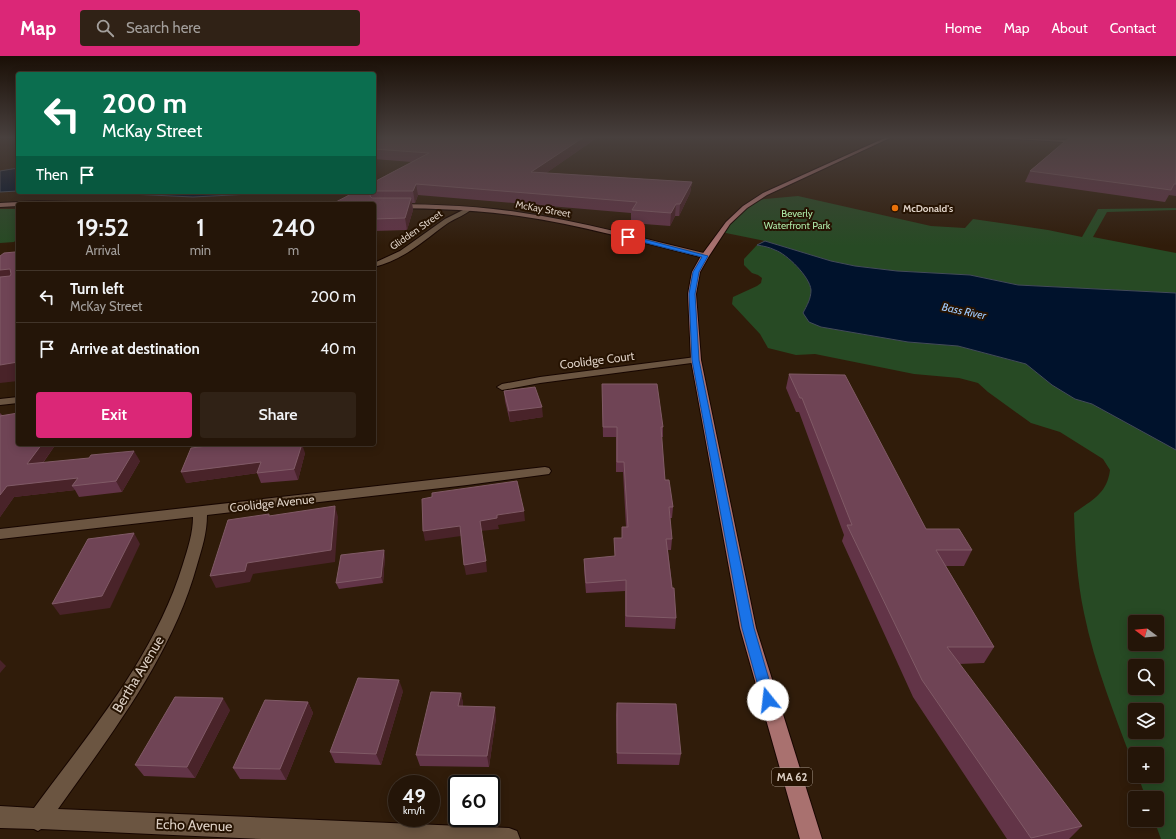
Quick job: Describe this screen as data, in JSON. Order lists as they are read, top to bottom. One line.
{"streets":{"main road":["McKay Street","MA 62"],"street":["Glidden Street","Coolidge Court","Coolidge Avenue","Bertha Avenue","Echo Avenue"]},"crossings":[["McKay Street","Glidden Street"],["McKay Street","MA 62"],["Coolidge Court","MA 62"],["Coolidge Avenue","Bertha Avenue"],["Bertha Avenue","Echo Avenue"]],"water":["Bass River"],"parks":["Beverly Waterfront Park"],"places":["McDonald's"],"north":"left","page":{"header":"Map","search":"Search here","nav":["Home","Map","About","Contact"],"turn":["200 m","McKay Street"],"then":"Then","eta":["19:52","Arrival","1","min","240","m"],"list":[{"name":"Turn left","note":"McKay Street","value":"200 m"},{"name":"Arrive at destination","value":"40 m"}],"buttons":["Exit","Share"],"map_buttons":["+","−"],"speed":"49 km/h","limit":"60"}}
